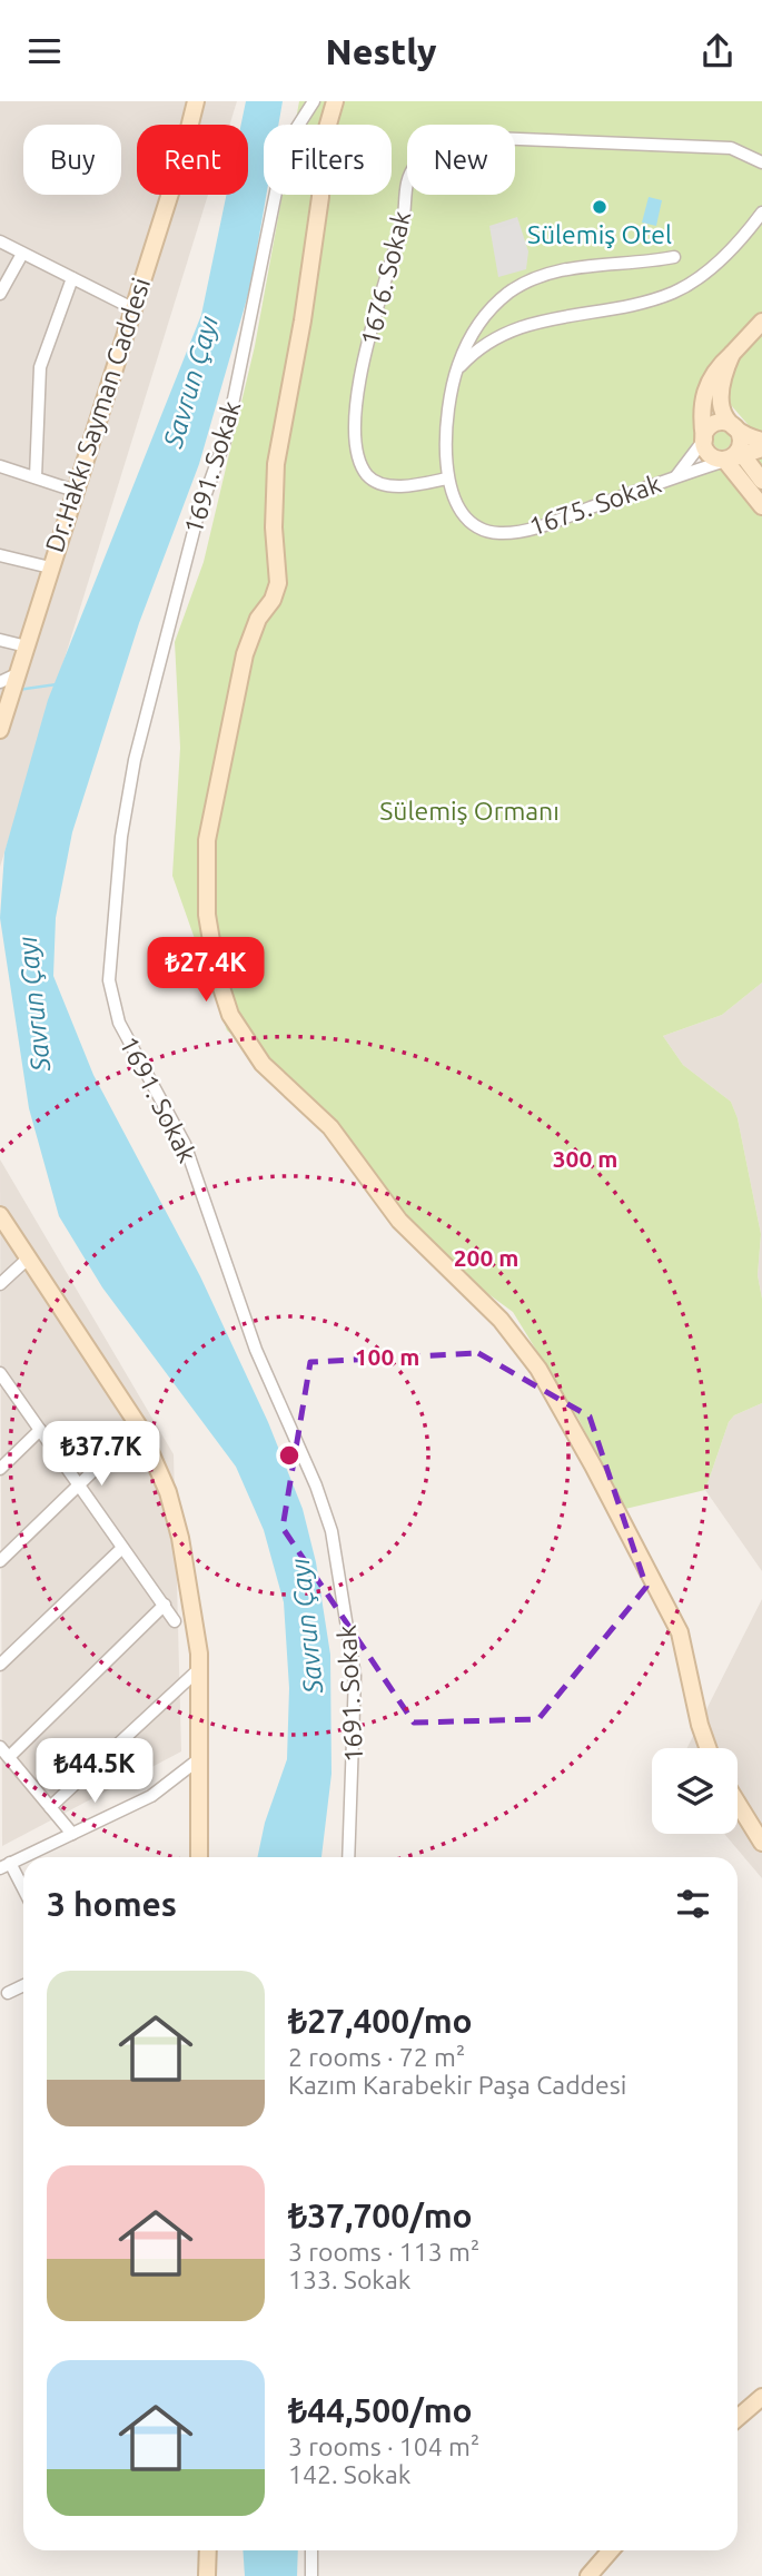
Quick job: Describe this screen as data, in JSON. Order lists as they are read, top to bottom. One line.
{"streets":{"street":["1676. Sokak","Dr.Hakkı Sayman Caddesi","1691. Sokak","1675. Sokak"]},"crossings":[["1676. Sokak","1675. Sokak"]],"water":["Savrun Çayı"],"parks":["Sülemiş Ormanı"],"places":["Sülemiş Otel"],"page":{"header":"Nestly","chip":["Buy","Rent","Filters","New"],"price":["₺27.4K","₺37.7K","₺44.5K"],"heading":"3 homes","list":[{"name":"₺27,400/mo","note":"2 rooms · 72 m² · Kazım Karabekir Paşa Caddesi"},{"name":"₺37,700/mo","note":"3 rooms · 113 m² · 133. Sokak"},{"name":"₺44,500/mo","note":"3 rooms · 104 m² · 142. Sokak"}]},"rings":["300 m","200 m","100 m"]}
